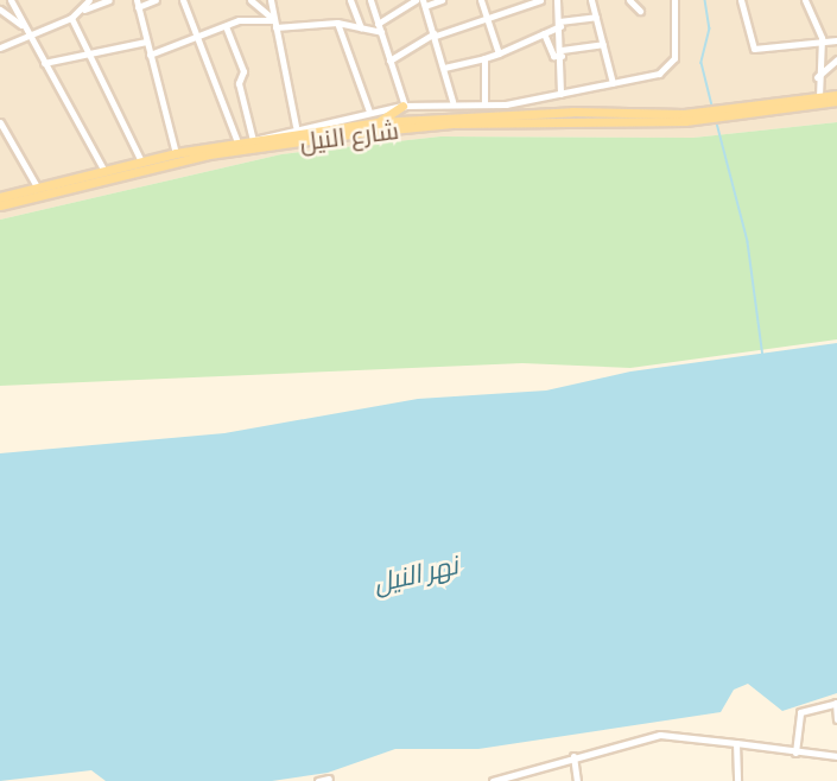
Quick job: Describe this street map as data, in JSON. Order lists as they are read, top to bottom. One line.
{"streets":{"main road":["شارع النيل"]},"water":["نهر النيل"]}
